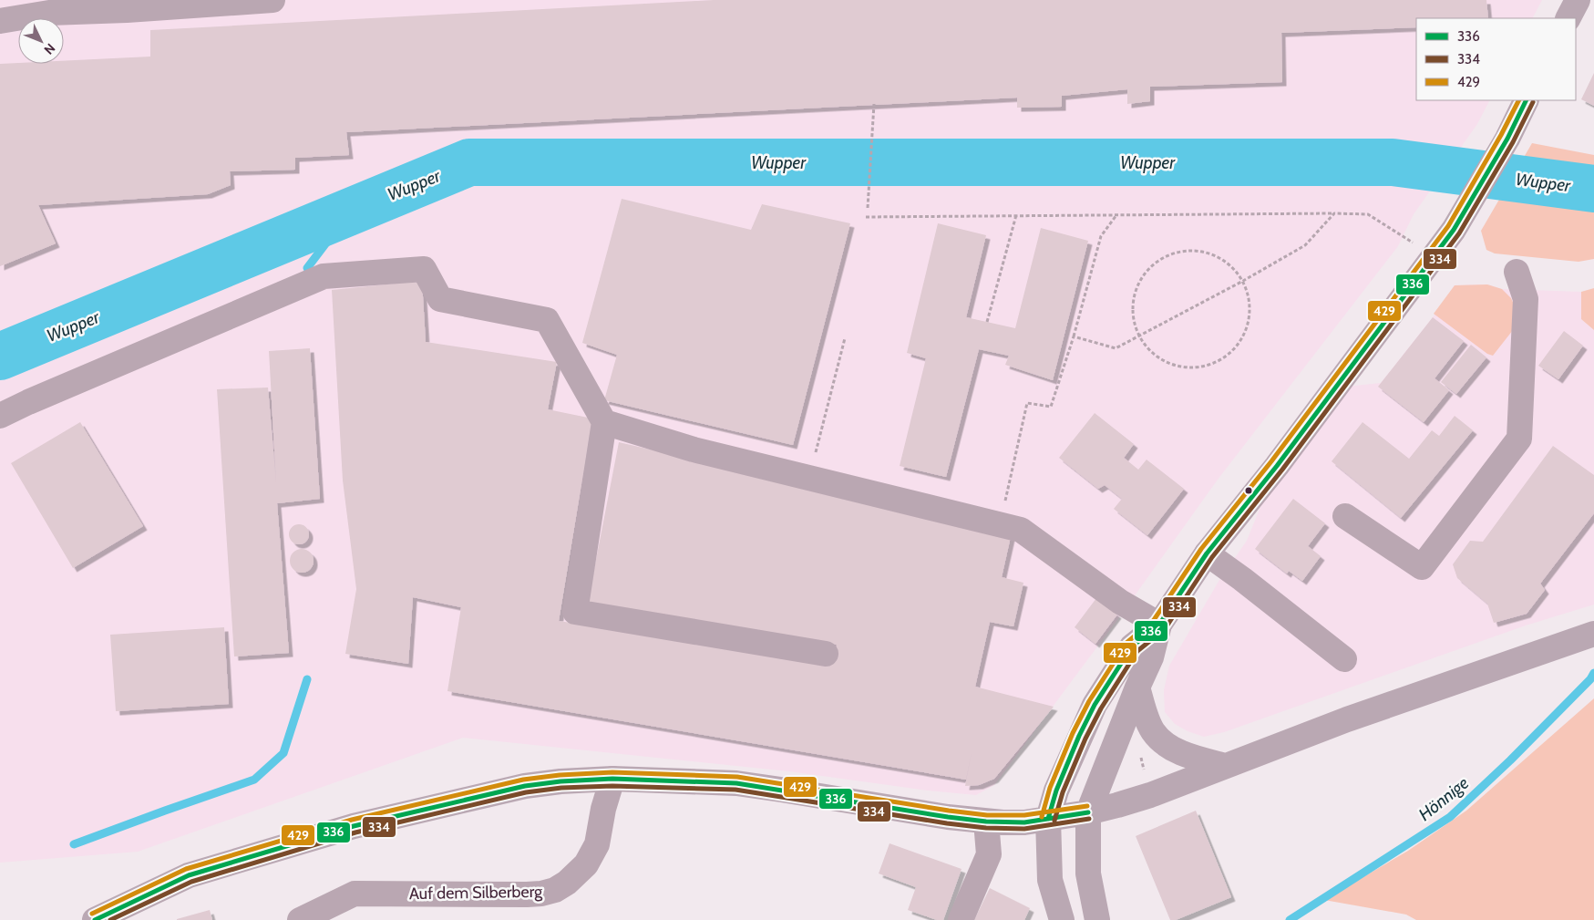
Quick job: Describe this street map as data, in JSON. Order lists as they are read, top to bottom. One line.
{"streets":{"street":["Auf dem Silberberg"]},"water":["Wupper","Hönnige"],"lines":["transit line 336","transit line 429","transit line 334"],"legend":["336","334","429"],"north":"bottom right"}
